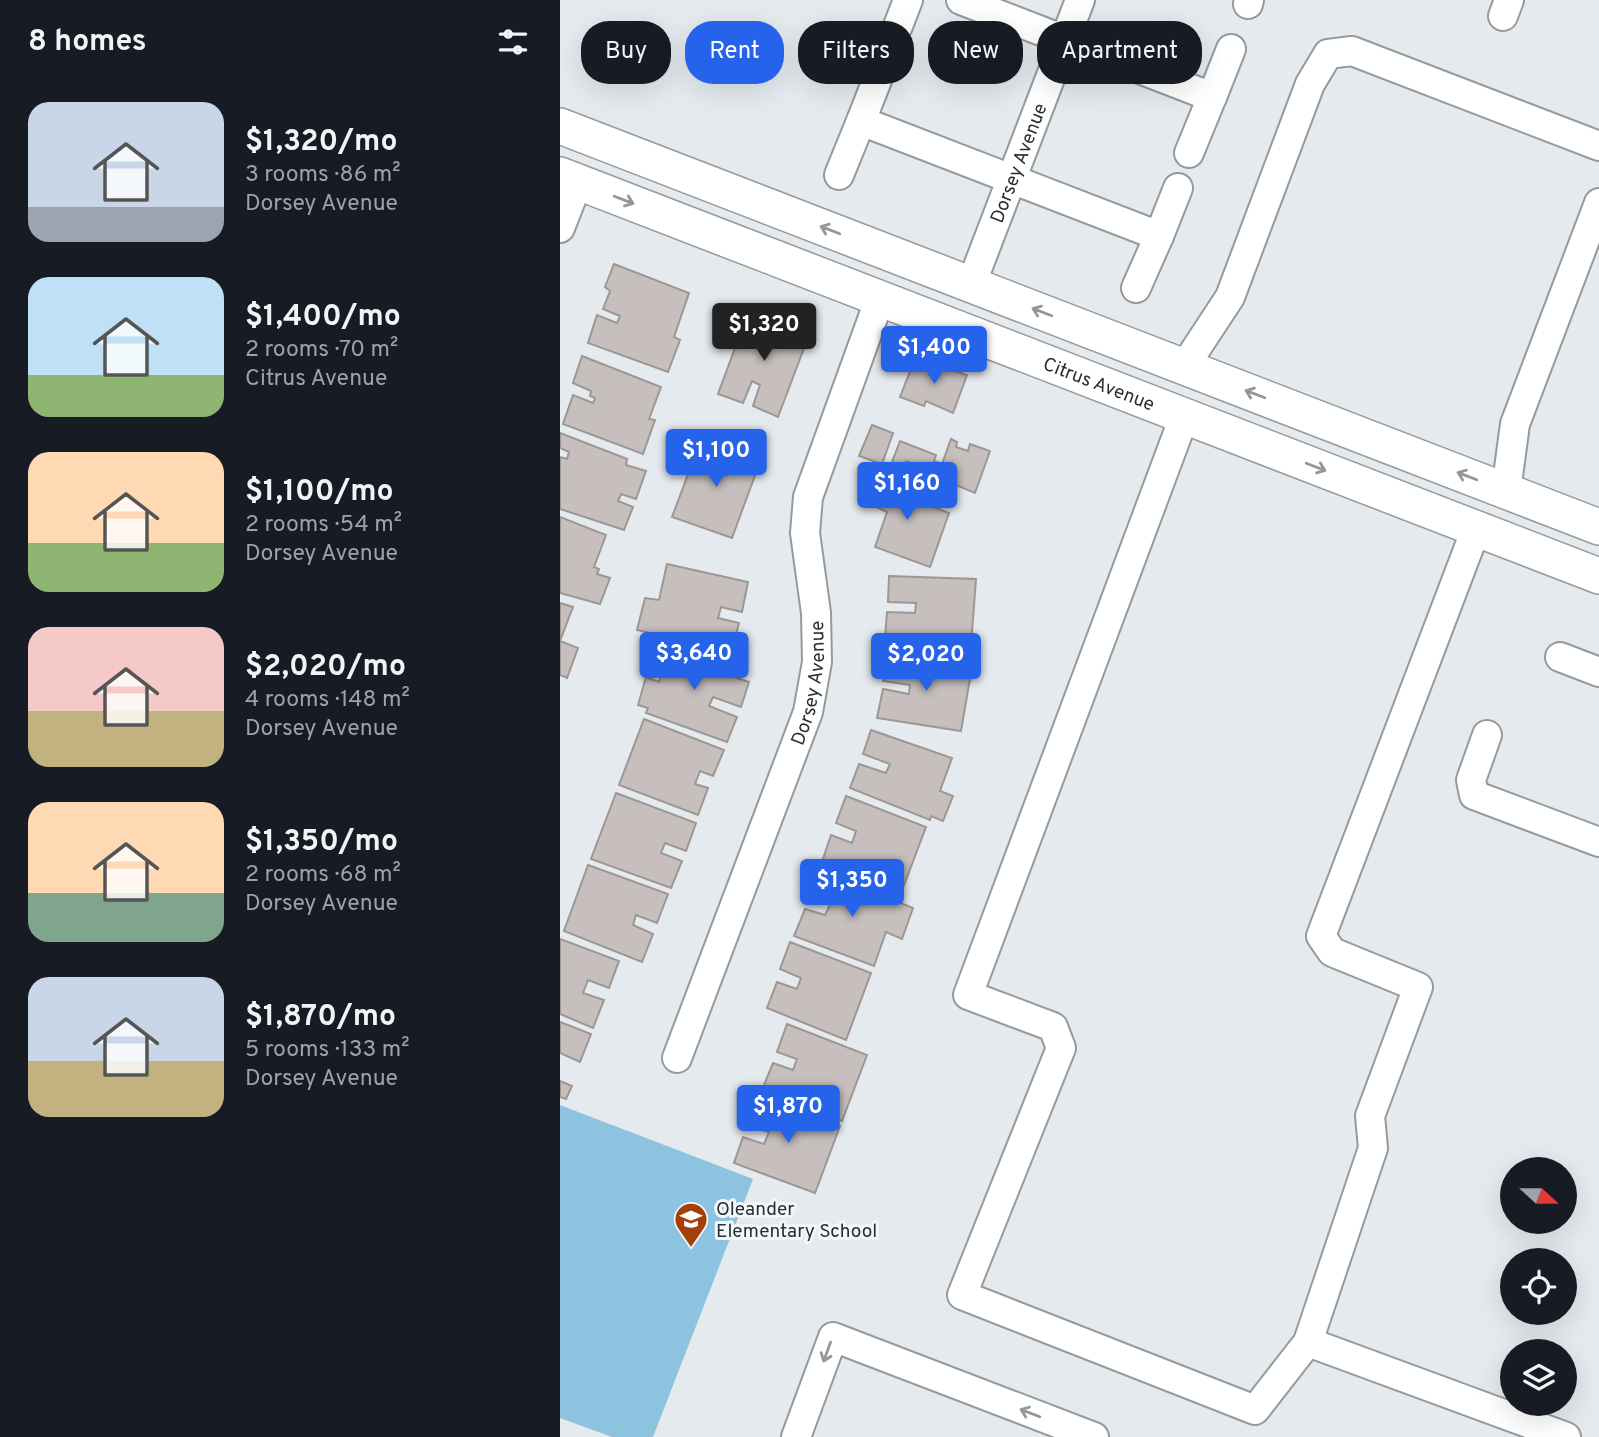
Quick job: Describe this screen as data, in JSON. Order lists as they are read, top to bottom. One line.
{"streets":{"main road":["Citrus Avenue"],"street":["Dorsey Avenue"]},"crossings":[["Dorsey Avenue","Citrus Avenue"]],"places":{"school or university":["Oleander Elementary School"]},"north":"right","page":{"heading":"8 homes","chip":["Buy","Rent","Filters","New","Apartment"],"list":[{"name":"$1,320/mo","note":"3 rooms · 86 m² · Dorsey Avenue"},{"name":"$1,400/mo","note":"2 rooms · 70 m² · Citrus Avenue"},{"name":"$1,100/mo","note":"2 rooms · 54 m² · Dorsey Avenue"},{"name":"$2,020/mo","note":"4 rooms · 148 m² · Dorsey Avenue"},{"name":"$1,350/mo","note":"2 rooms · 68 m² · Dorsey Avenue"},{"name":"$1,870/mo","note":"5 rooms · 133 m² · Dorsey Avenue"}],"price":["$1,320","$1,400","$1,100","$1,160","$3,640","$2,020","$1,350","$1,870"]}}
